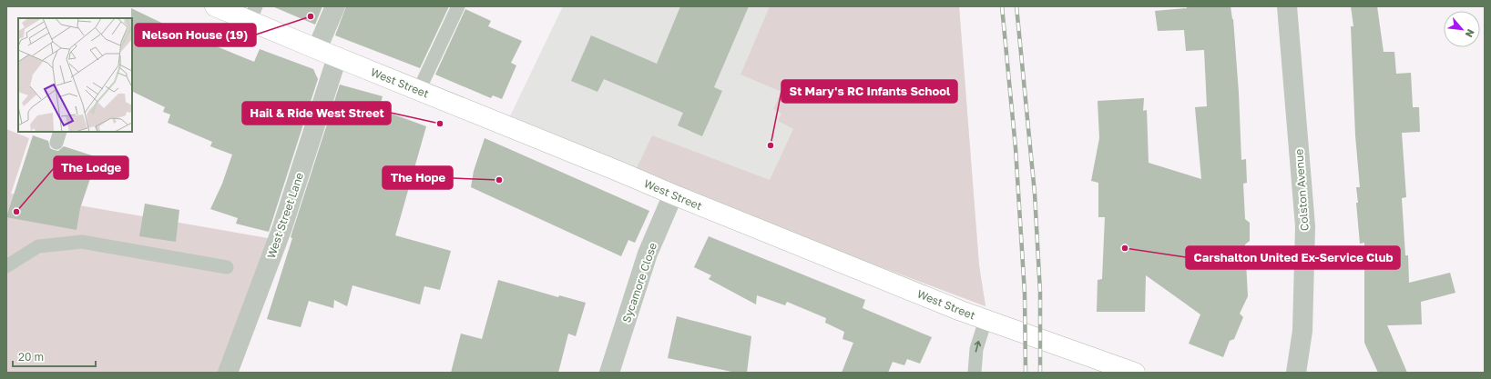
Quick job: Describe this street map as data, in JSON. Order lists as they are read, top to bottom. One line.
{"streets":{"main road":["West Street"],"street":["Colston Avenue","West Street Lane","Sycamore Close"]},"crossings":[["West Street","West Street Lane"],["West Street","Sycamore Close"]],"places":["Nelson House (19)","Hail & Ride West Street","St Mary's RC Infants School","The Hope","The Lodge","Carshalton United Ex-Service Club"],"scale_bar":"20 m","north":"bottom right"}
